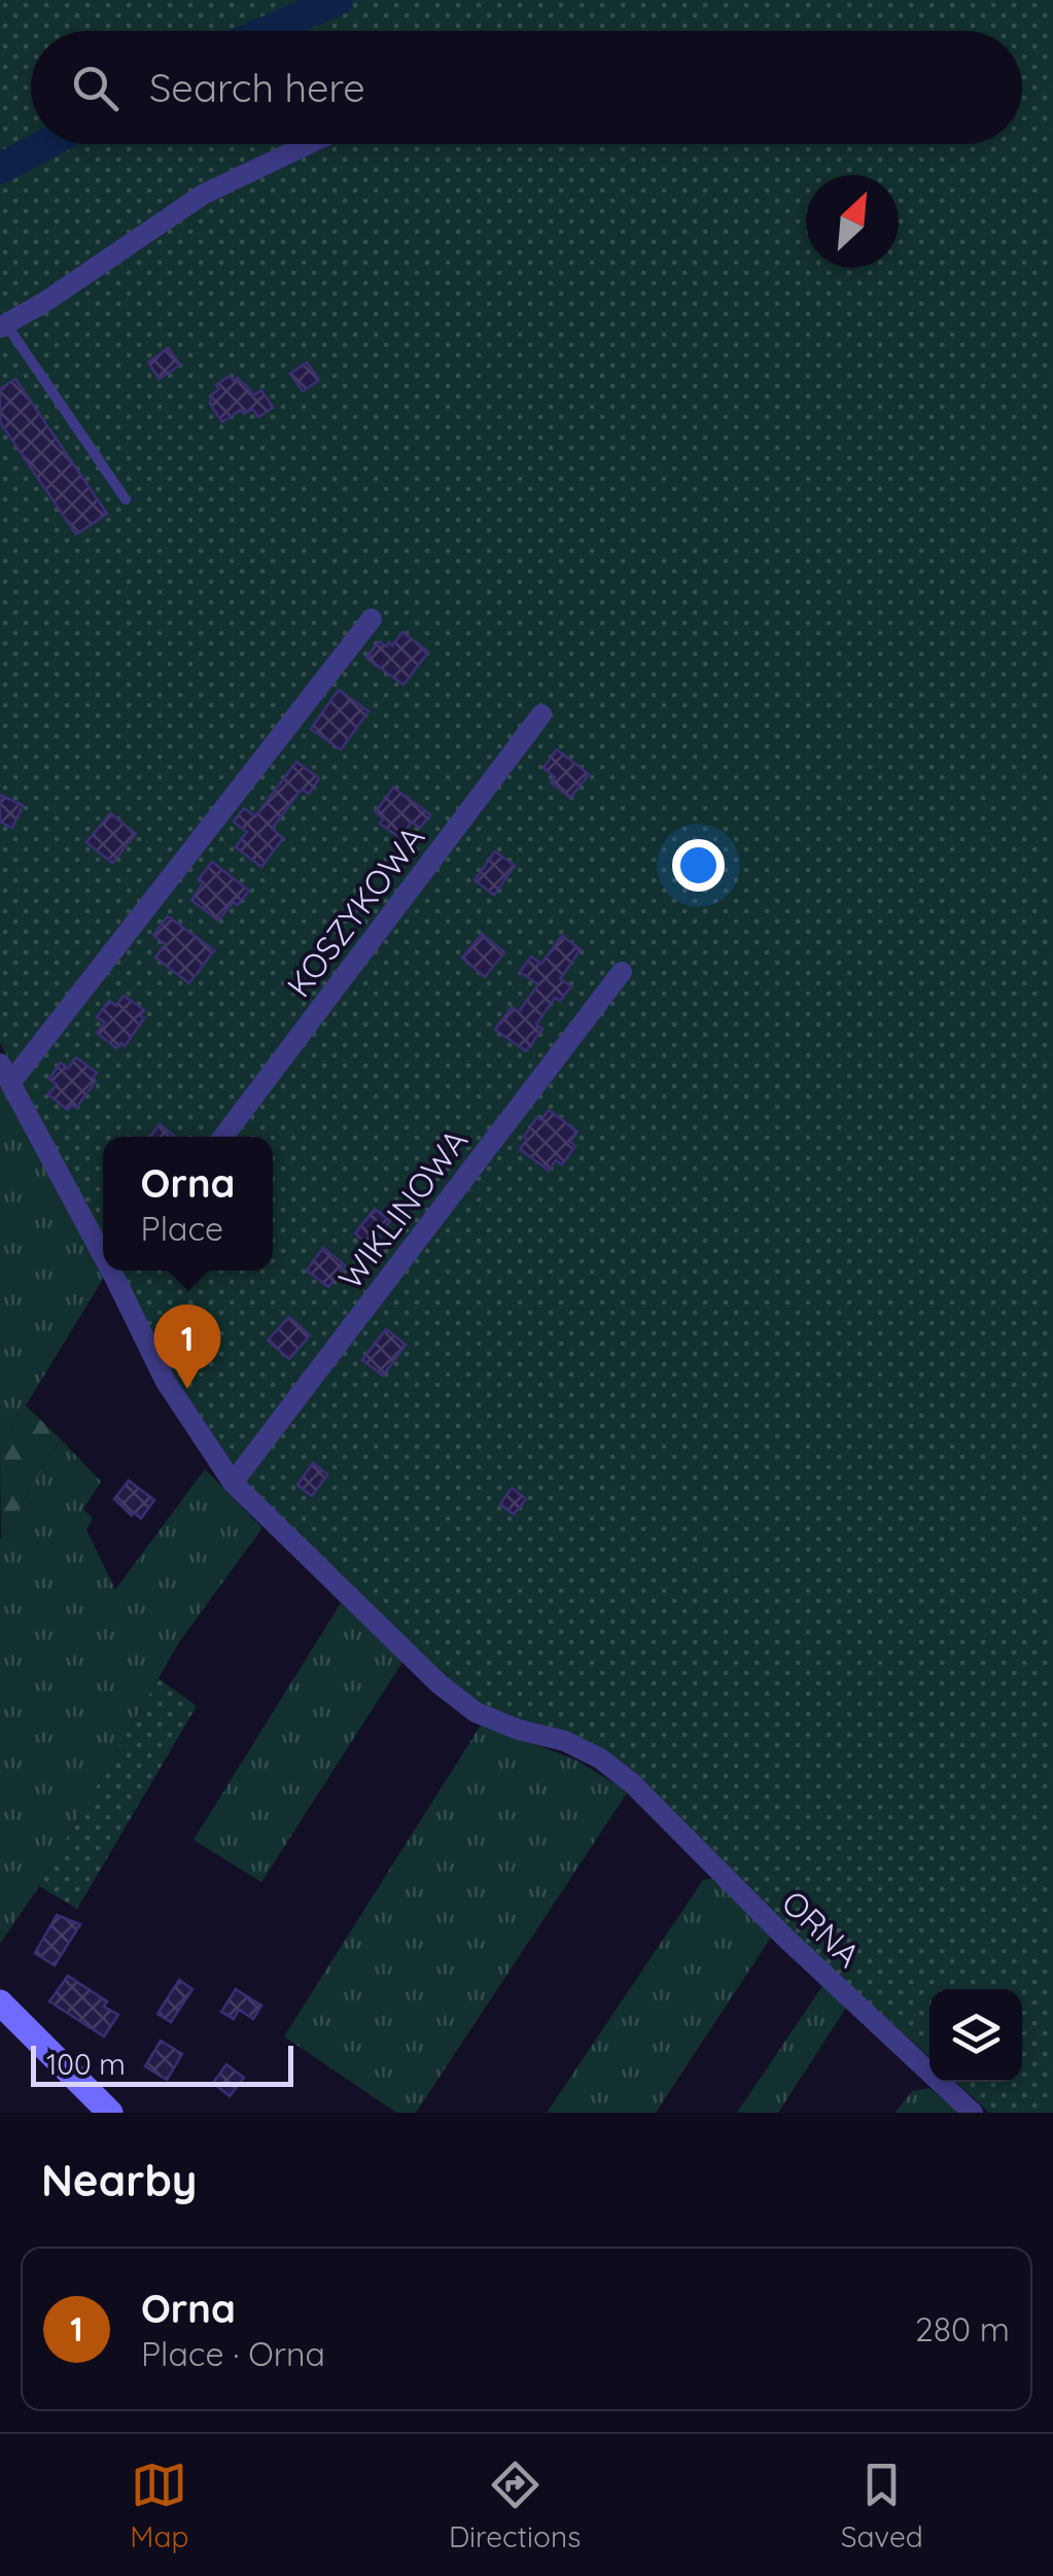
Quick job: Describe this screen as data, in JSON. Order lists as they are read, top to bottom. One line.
{"streets":{"street":["KOSZYKOWA","WIKLINOWA","ORNA"]},"crossings":[["WIKLINOWA","ORNA"]],"scale_bar":"100 m","north":"top right","page":{"search":"Search here","popup":["Orna","Place"],"pins":"1","scale":"100 m","heading":"Nearby","list":[{"mark":"1","name":"Orna","note":"Place · Orna","value":"280 m"}],"nav":["Map","Directions","Saved"]}}
